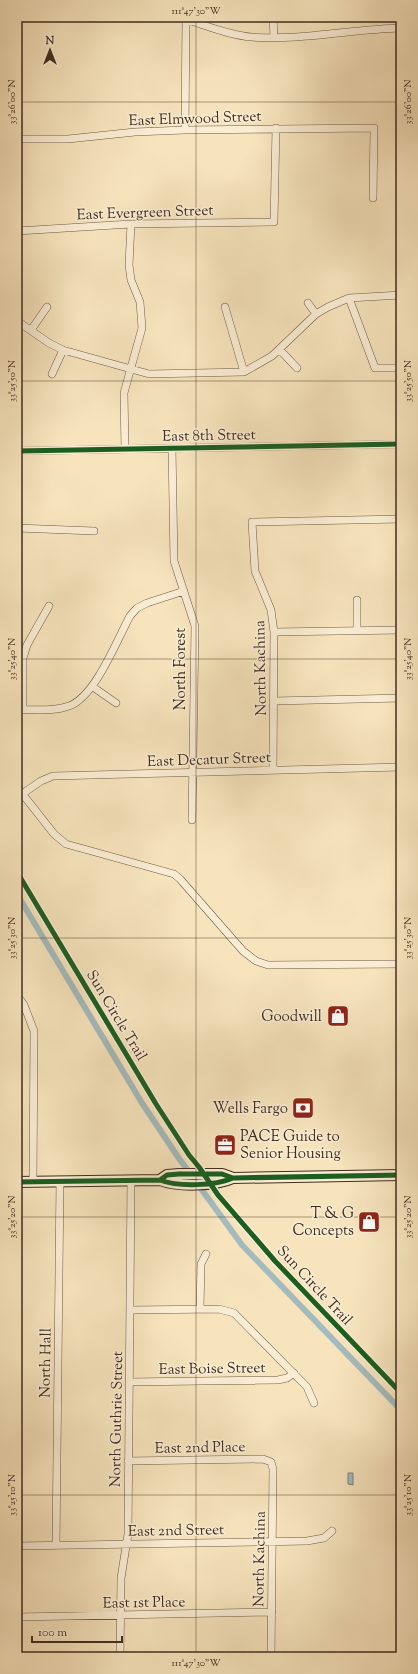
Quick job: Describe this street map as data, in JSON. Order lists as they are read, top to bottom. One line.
{"streets":{"street":["East Elmwood Street","East Evergreen Street","East 8th Street","North Kachina","North Forest","East Decatur Street","North Hall","East Boise Street","North Guthrie Street","East 2nd Place","East 2nd Street","East 1st Place"],"cycle path":["Sun Circle Trail"]},"crossings":[["East Elmwood Street","East Evergreen Street"],["East 8th Street","North Forest"],["North Kachina","East Decatur Street"],["North Kachina","East 2nd Place"],["North Kachina","East 2nd Street"],["North Kachina","East 1st Place"],["North Forest","East Decatur Street"],["North Hall","East 2nd Street"],["East Boise Street","North Guthrie Street"],["North Guthrie Street","East 2nd Place"],["North Guthrie Street","East 2nd Street"],["North Guthrie Street","East 1st Place"]],"places":{"shop":["Goodwill","T & G Concepts"],"bank":["Wells Fargo"],"office":["PACE Guide to Senior Housing"]},"scale_bar":"100 m","north":"top","coordinates":["111°47'30\"W","33°26'00\"N","33°25'50\"N","33°25'40\"N","33°25'30\"N","33°25'20\"N","33°25'10\"N"]}
